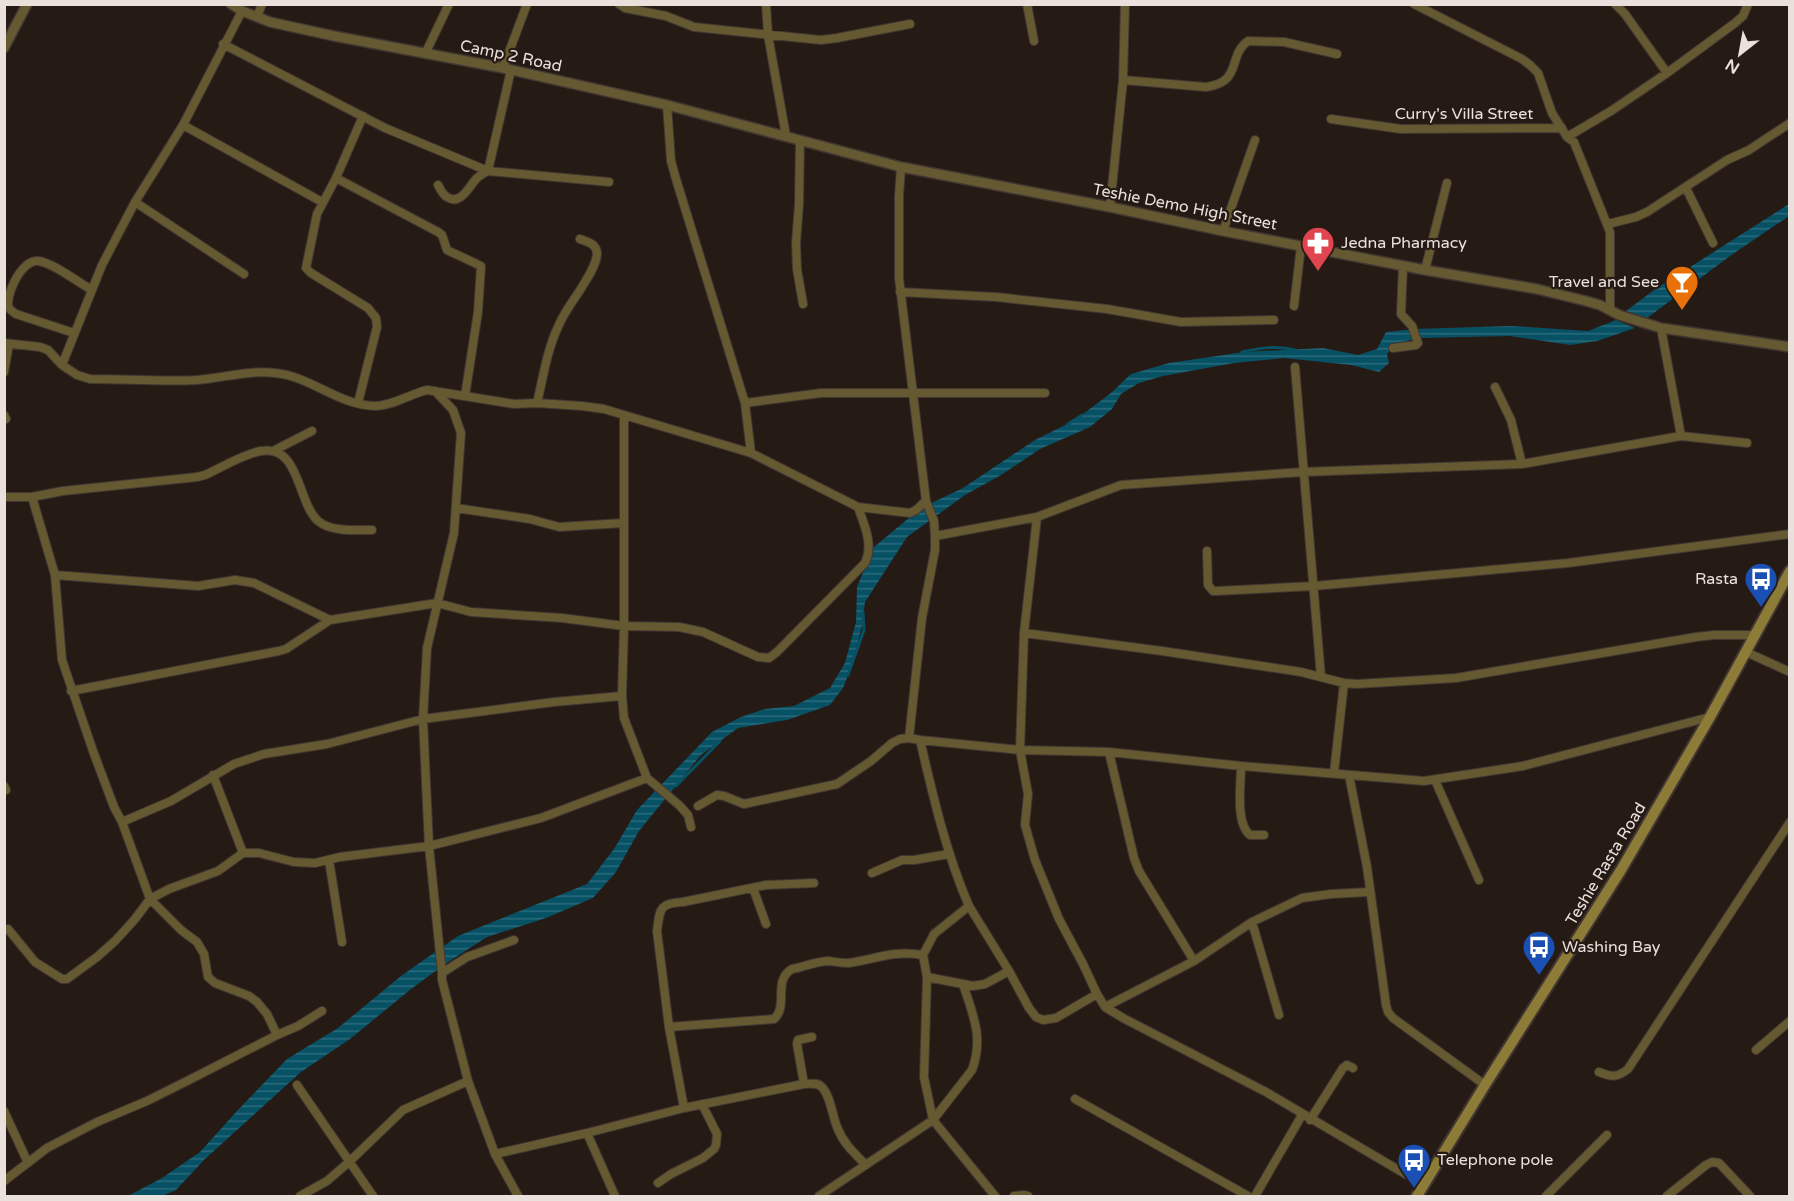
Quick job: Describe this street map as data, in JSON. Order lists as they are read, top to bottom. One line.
{"streets":{"main road":["Teshie Rasta Road"],"street":["Camp 2 Road","Curry's Villa Street","Teshie Demo High Street"]},"crossings":[["Camp 2 Road","Teshie Demo High Street"]],"places":{"pharmacy":["Jedna Pharmacy"],"bar":["Travel and See"],"bus stop":["Rasta","Washing Bay","Telephone pole"]},"north":"bottom left"}
